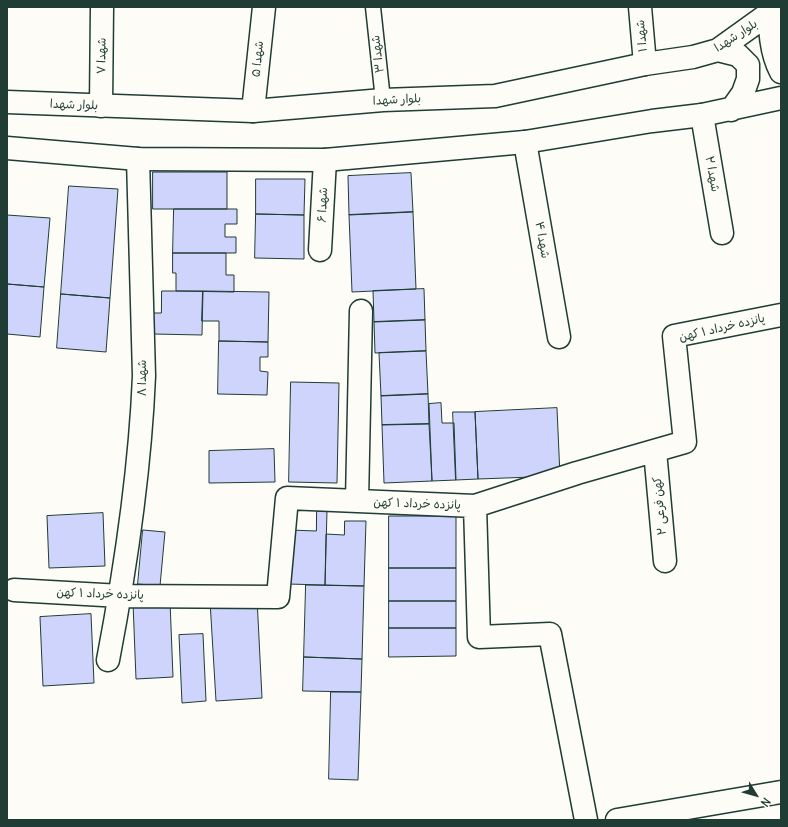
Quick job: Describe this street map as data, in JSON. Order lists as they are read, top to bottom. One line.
{"streets":{"street":["شهدا ۱","بلوار شهدا","شهدا ۷","شهدا ۵","شهدا ۲","شهدا ۶","شهدا ۴","پانزده خرداد ۱ کهن","شهدا ۸","کهن فرعی ۲"],"lane":["شهدا ۳"]},"crossings":[["شهدا ۱","بلوار شهدا"],["بلوار شهدا","شهدا ۳"],["بلوار شهدا","شهدا ۷"],["بلوار شهدا","شهدا ۵"],["پانزده خرداد ۱ کهن","شهدا ۸"],["پانزده خرداد ۱ کهن","کهن فرعی ۲"]],"north":"bottom right"}
